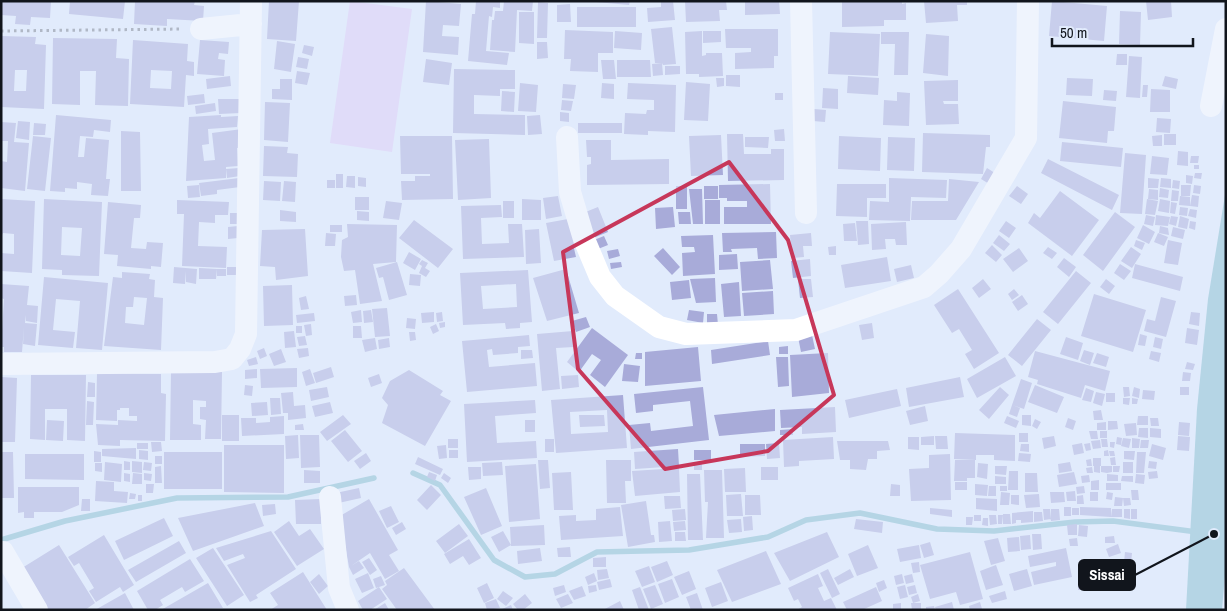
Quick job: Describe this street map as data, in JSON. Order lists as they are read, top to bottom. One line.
{"places":["Sissai"],"scale_bar":"50 m"}
